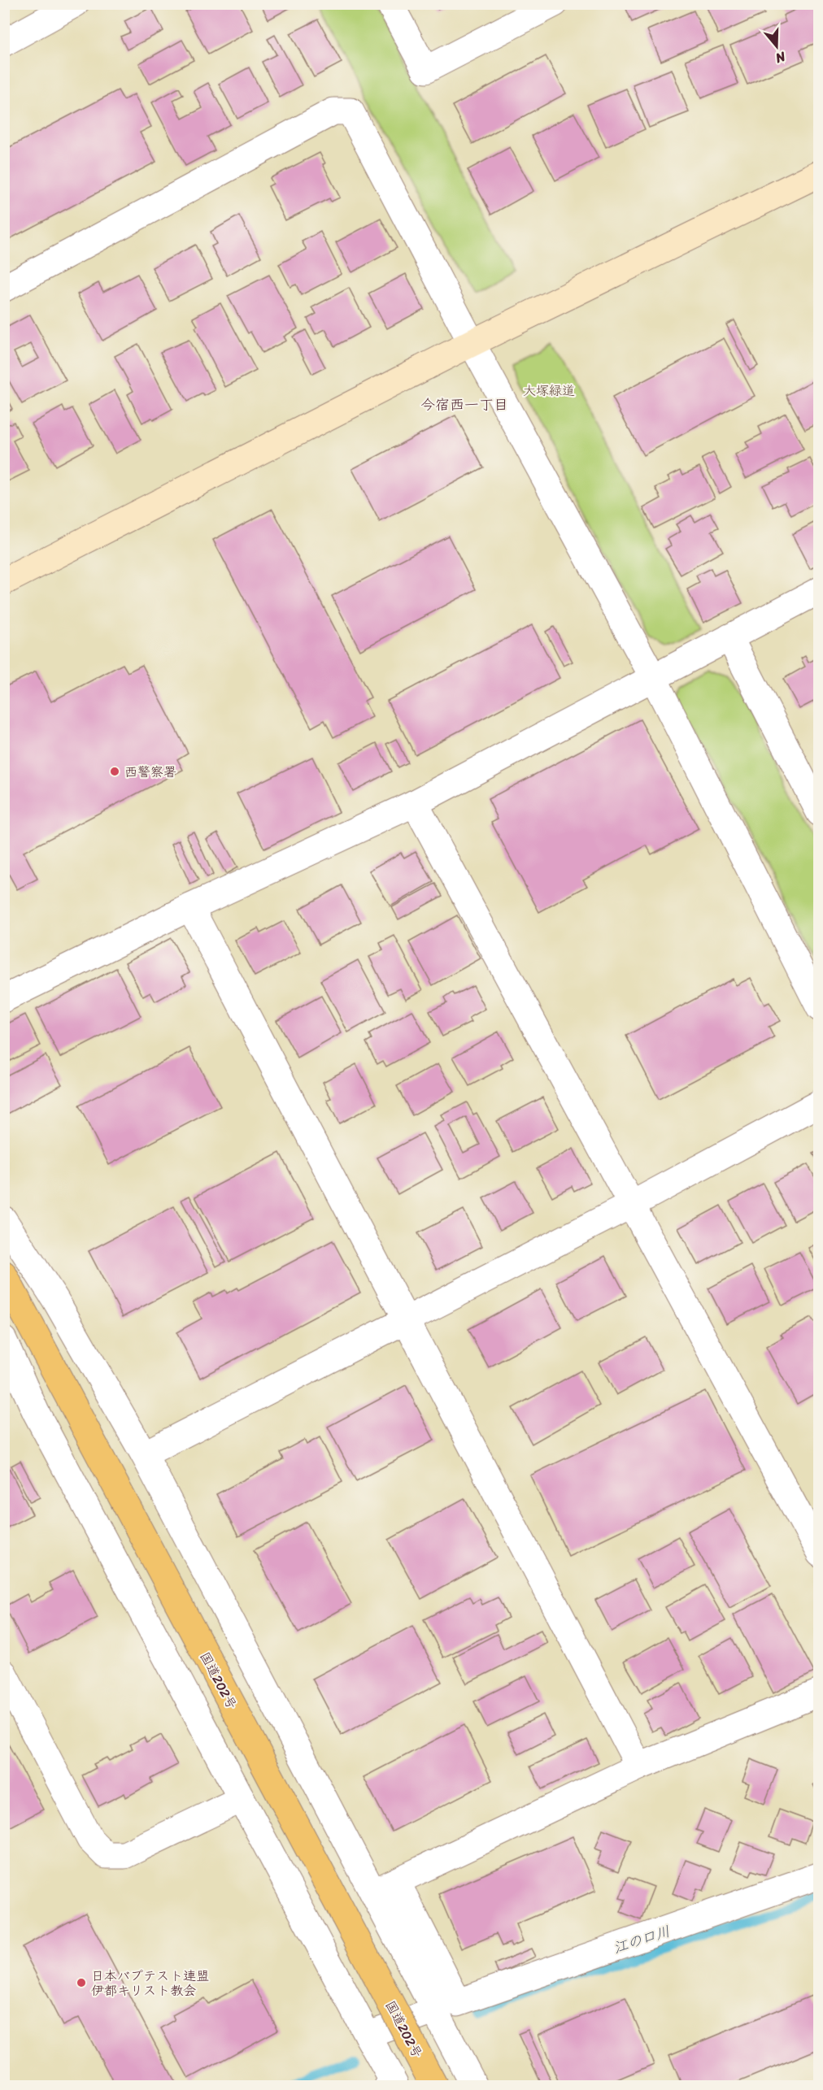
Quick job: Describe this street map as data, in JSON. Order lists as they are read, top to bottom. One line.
{"streets":{"highway":["国道202号"]},"districts":["今宿西一丁目"],"water":["江の口川"],"parks":["大塚緑道"],"places":["西警察署","日本バプテスト連盟 伊都キリスト教会"],"north":"bottom"}
